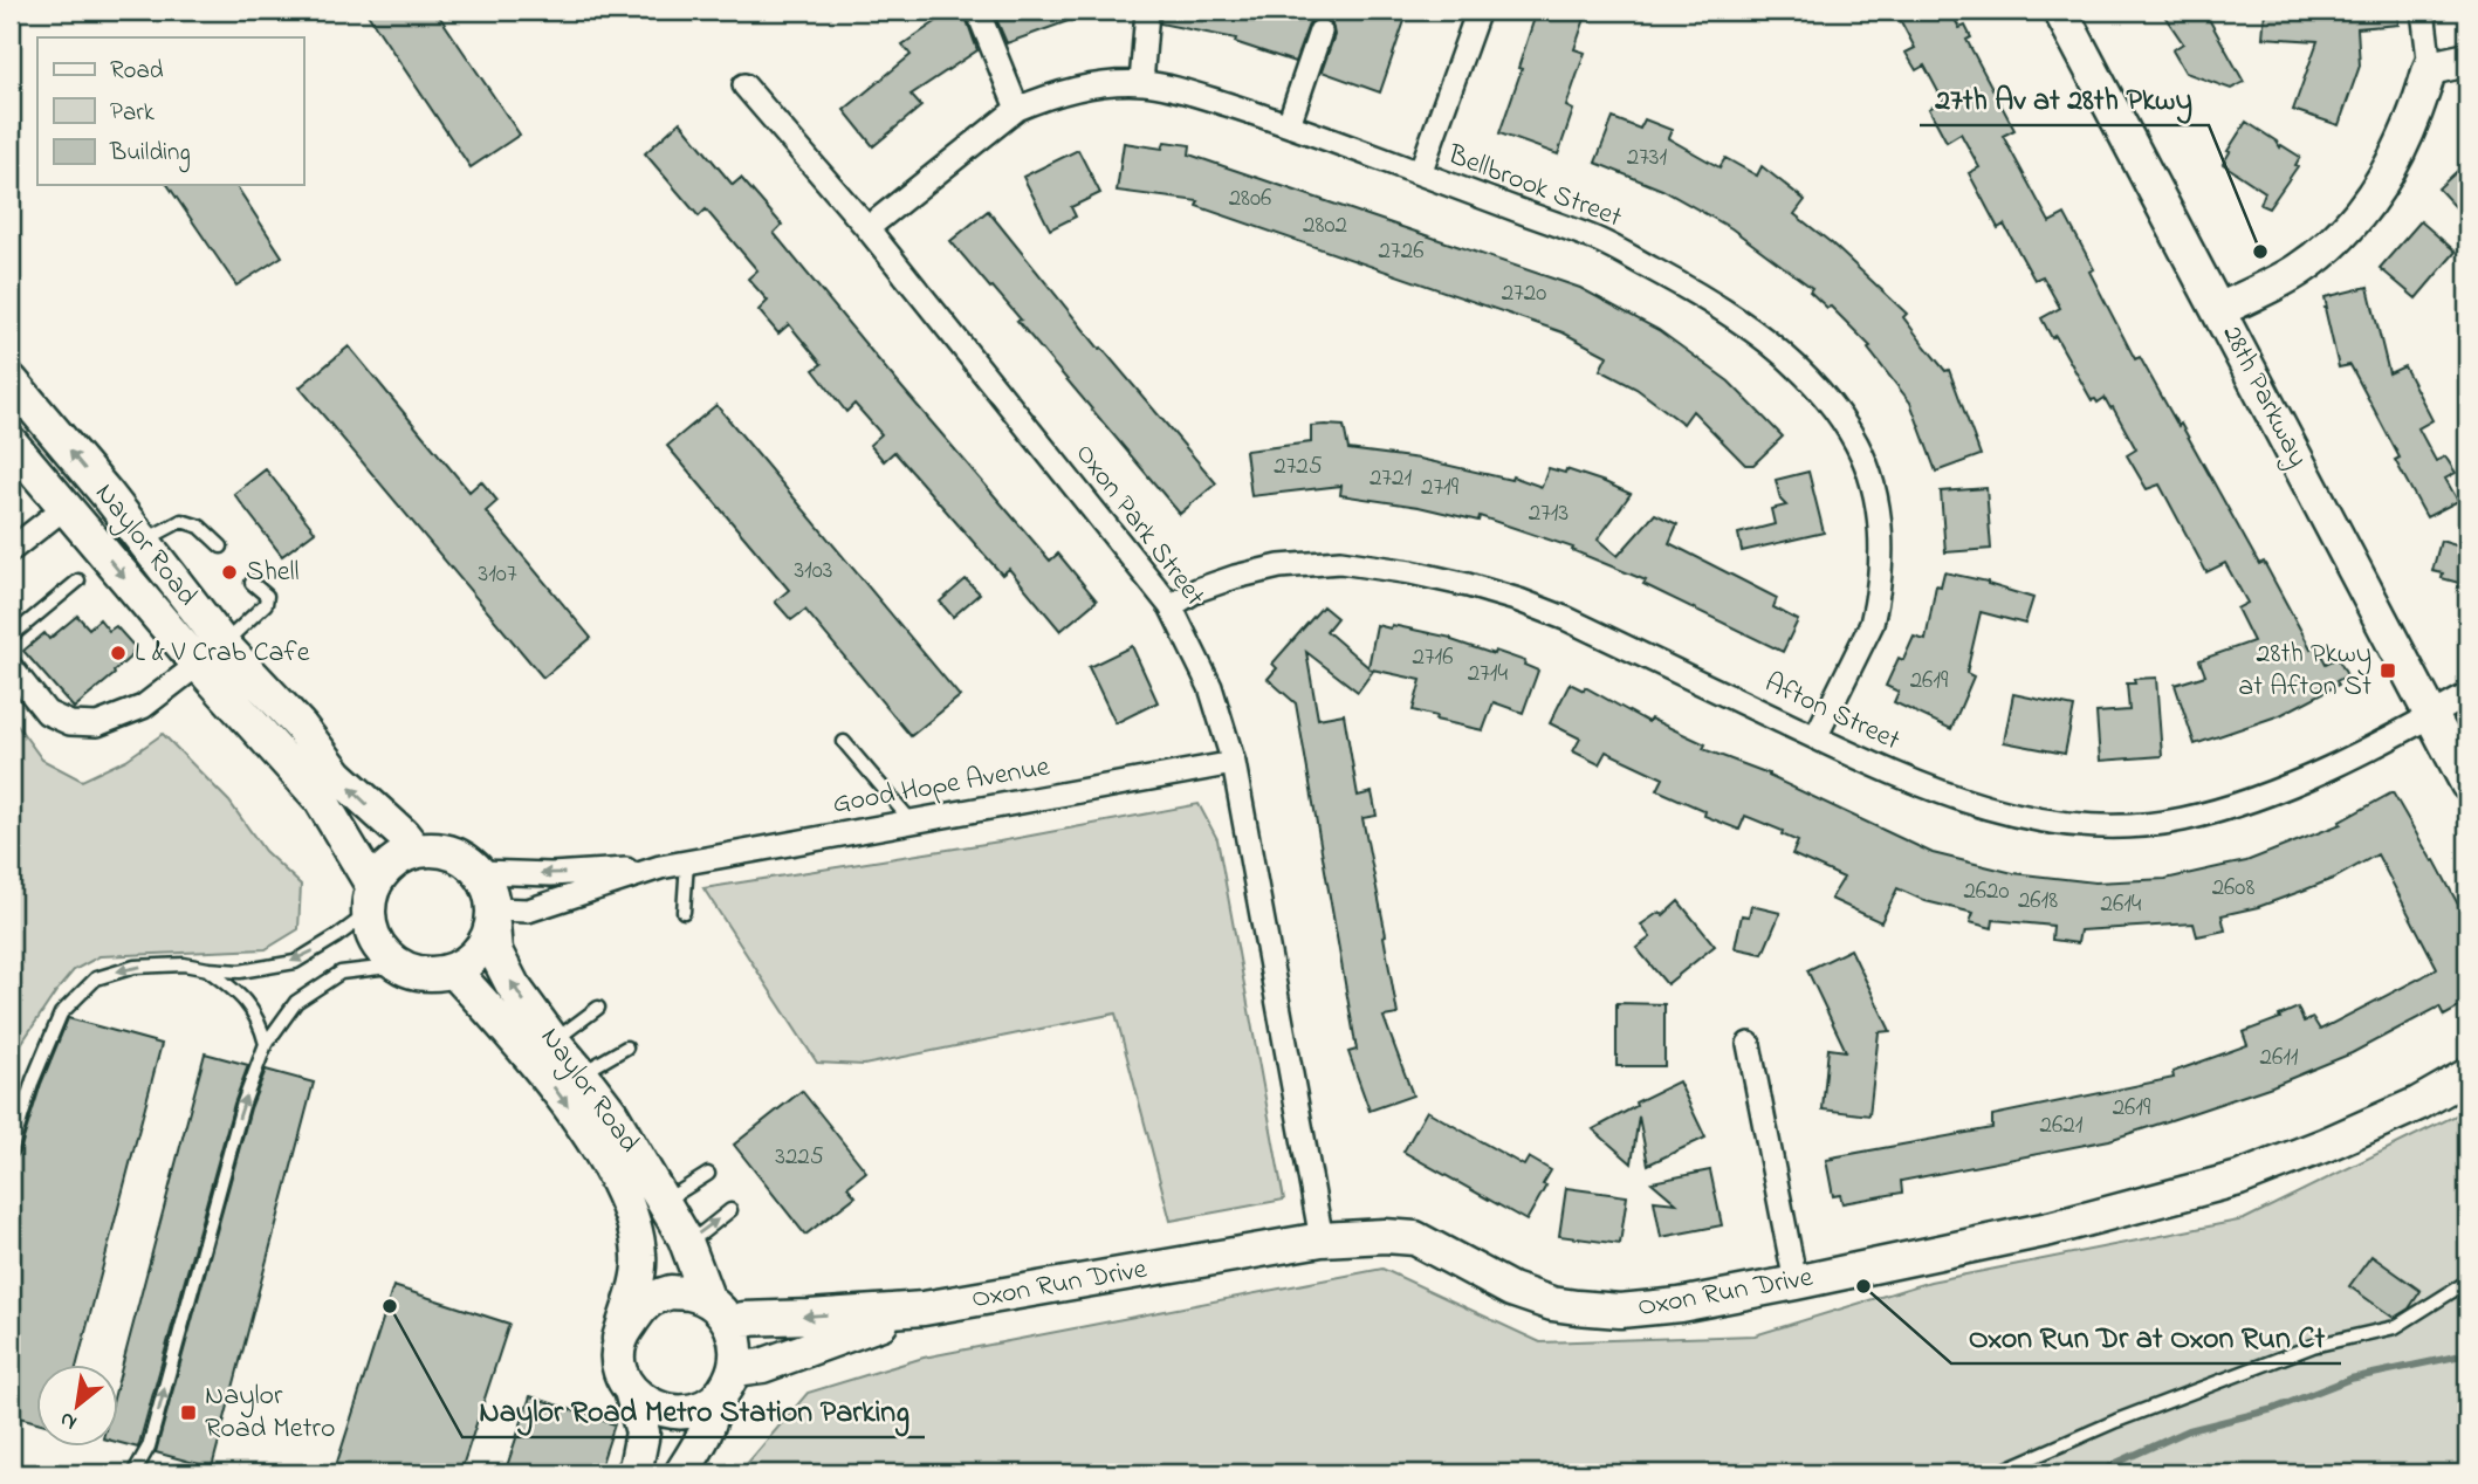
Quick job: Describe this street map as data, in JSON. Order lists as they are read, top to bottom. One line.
{"streets":{"street":["Bellbrook Street","28th Parkway","Oxon Park Street","Naylor Road","Afton Street","Good Hope Avenue","Oxon Run Drive"]},"crossings":[["Bellbrook Street","Oxon Park Street"],["Bellbrook Street","Afton Street"],["28th Parkway","Afton Street"],["Oxon Park Street","Afton Street"],["Oxon Park Street","Good Hope Avenue"],["Oxon Park Street","Oxon Run Drive"],["Naylor Road","Good Hope Avenue"],["Naylor Road","Oxon Run Drive"]],"places":{"other":["27th Av at 28th Pkwy","Shell","L & V Crab Cafe","Oxon Run Dr at Oxon Run Ct","Naylor Road Metro Station Parking"],"transit":["28th Pkwy at Afton St","Naylor Road Metro"]},"house_numbers":["2731","2806","2802","2726","2720","2725","2721","2719","2713","3103","3107","2716","2714","2619","2608","2620","2618","2614","2611","2619","2621","3225"],"legend":["Road","Park","Building"],"north":"bottom left"}
